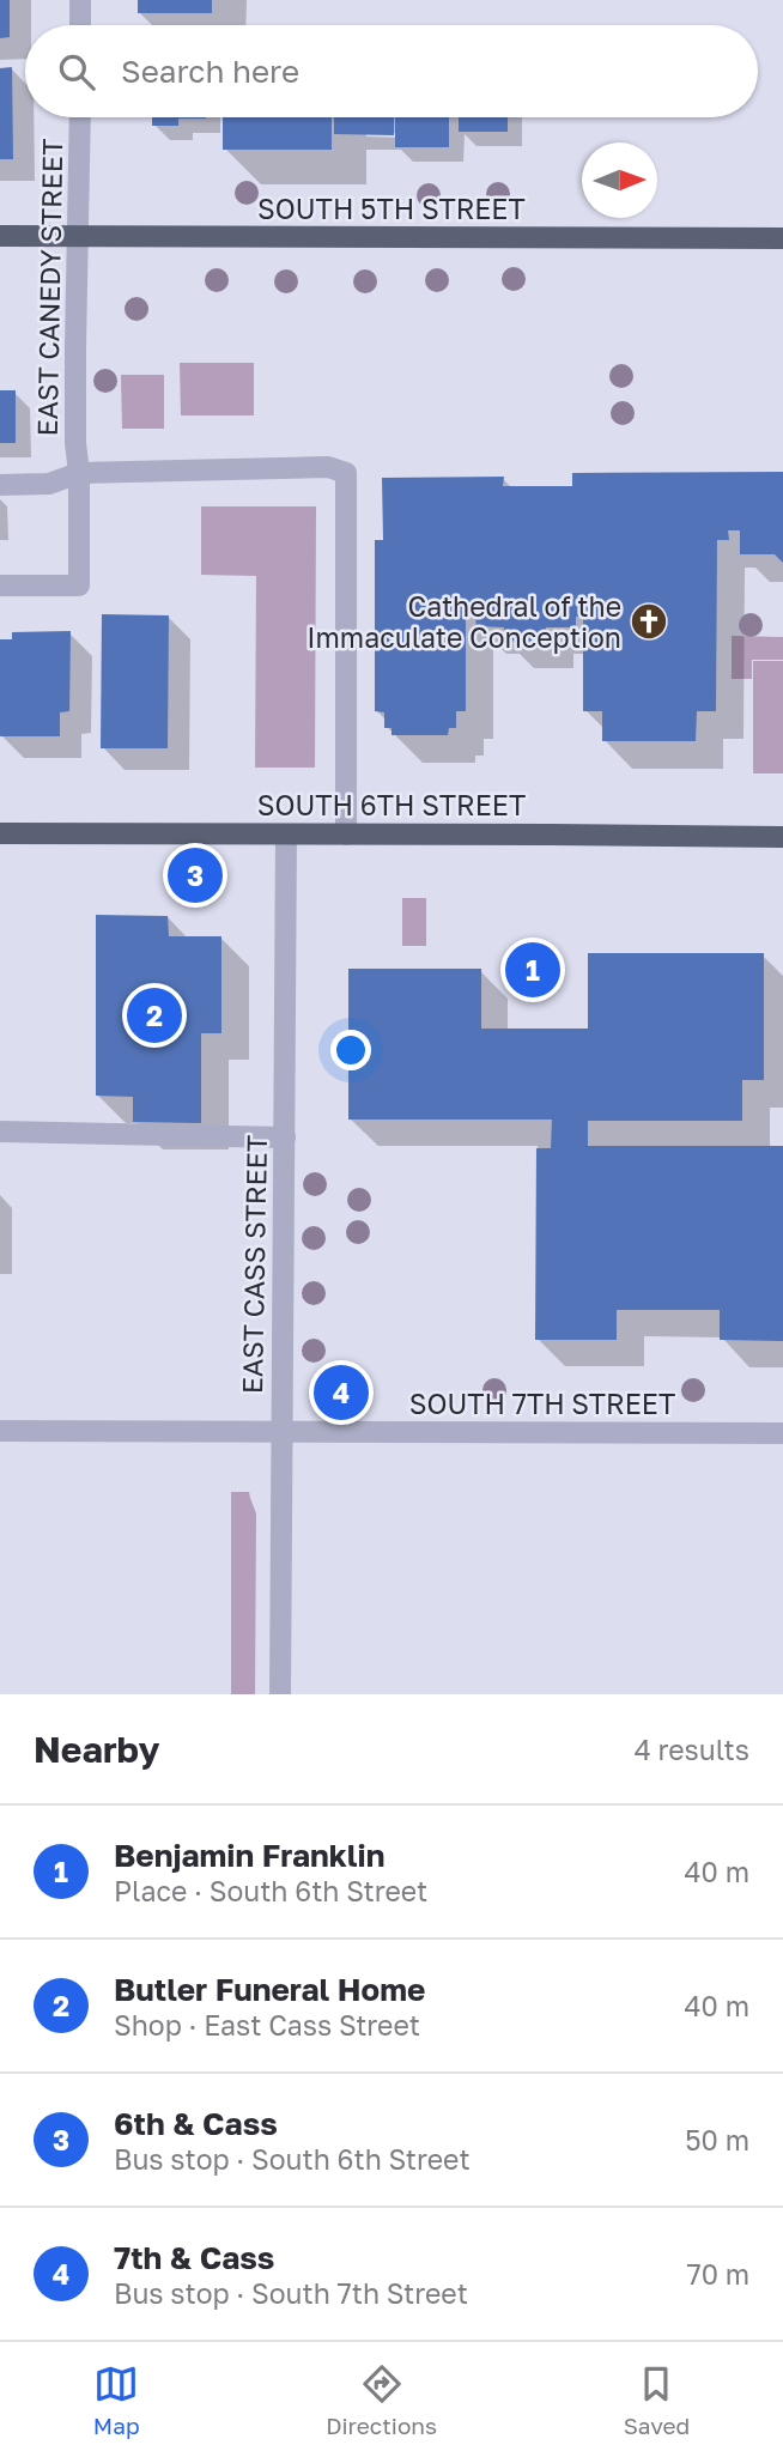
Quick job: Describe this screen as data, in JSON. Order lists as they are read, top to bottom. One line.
{"streets":{"main road":["SOUTH 5TH STREET","SOUTH 6TH STREET"],"street":["EAST CANEDY STREET","EAST CASS STREET","SOUTH 7TH STREET"]},"crossings":[["SOUTH 5TH STREET","EAST CANEDY STREET"],["SOUTH 6TH STREET","EAST CASS STREET"],["EAST CASS STREET","SOUTH 7TH STREET"]],"places":{"church":["Cathedral of the Immaculate Conception"]},"north":"right","page":{"search":"Search here","pins":["3","1","2","4"],"heading":["Nearby","4 results"],"list":[{"mark":"1","name":"Benjamin Franklin","note":"Place · South 6th Street","value":"40 m"},{"mark":"2","name":"Butler Funeral Home","note":"Shop · East Cass Street","value":"40 m"},{"mark":"3","name":"6th & Cass","note":"Bus stop · South 6th Street","value":"50 m"},{"mark":"4","name":"7th & Cass","note":"Bus stop · South 7th Street","value":"70 m"}],"nav":["Map","Directions","Saved"]}}
